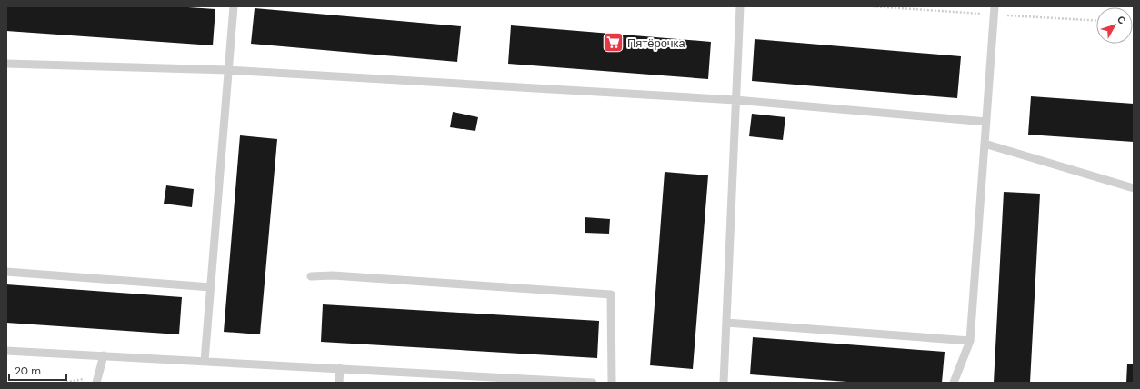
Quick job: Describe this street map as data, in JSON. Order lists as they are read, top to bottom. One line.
{"places":{"supermarket":["Пятёрочка"]},"scale_bar":"20 m","north":"top right"}
